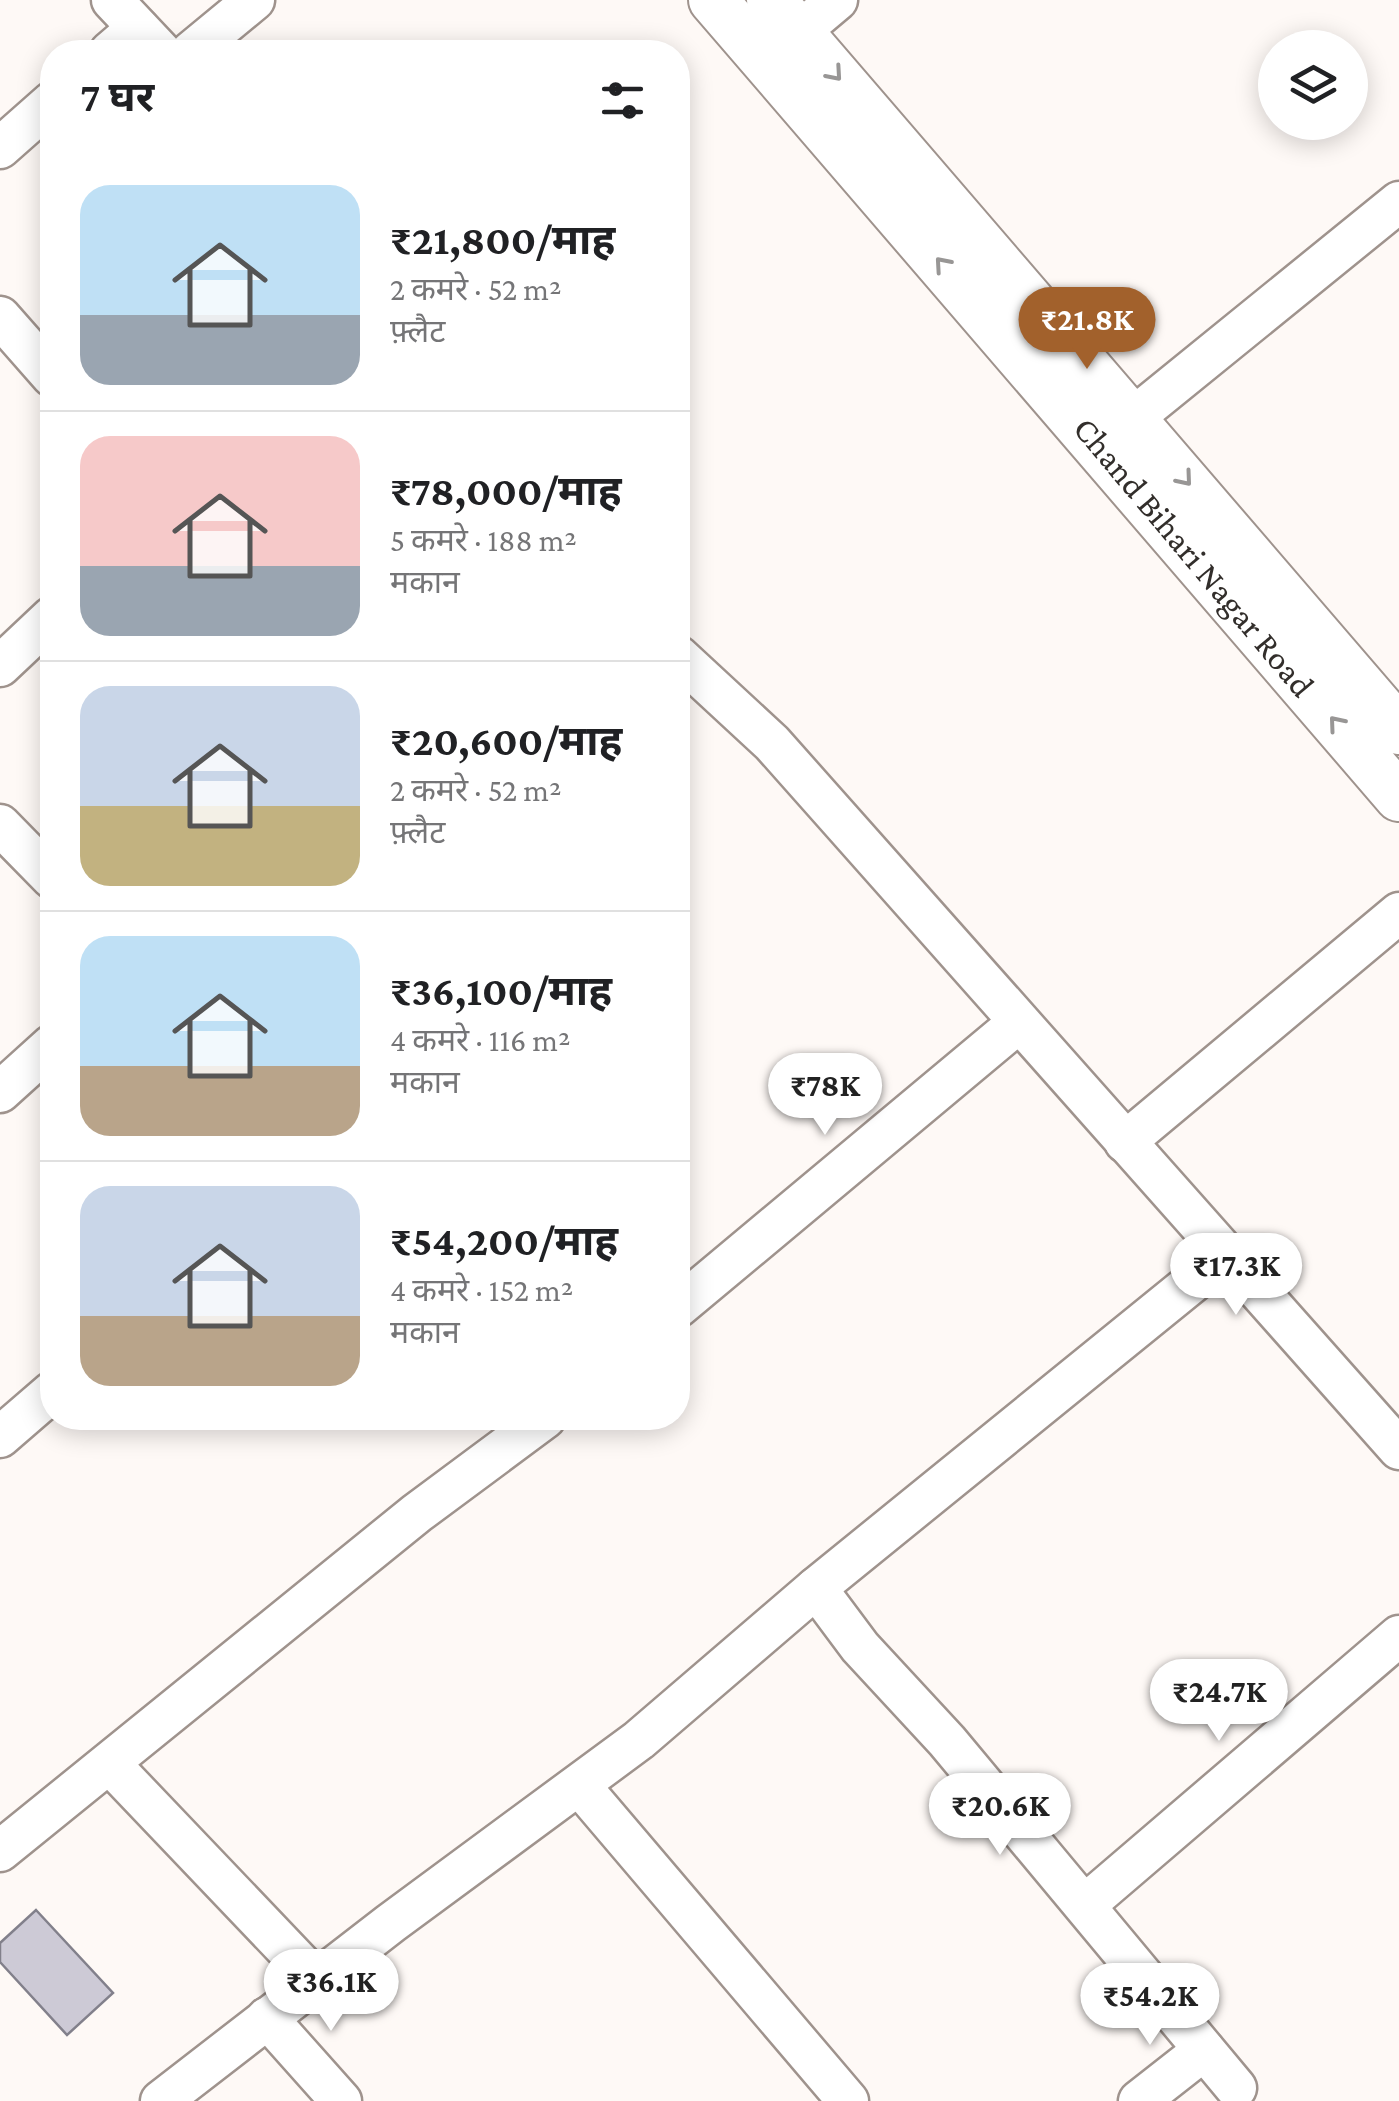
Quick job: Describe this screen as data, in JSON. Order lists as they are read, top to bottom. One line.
{"streets":{"street":["Chand Bihari Nagar Road"]},"page":{"heading":"7 घर","list":[{"name":"₹21,800/माह","note":"2 कमरे · 52 m² · फ़्लैट"},{"name":"₹78,000/माह","note":"5 कमरे · 188 m² · मकान"},{"name":"₹20,600/माह","note":"2 कमरे · 52 m² · फ़्लैट"},{"name":"₹36,100/माह","note":"4 कमरे · 116 m² · मकान"},{"name":"₹54,200/माह","note":"4 कमरे · 152 m² · मकान"}],"price":["₹21.8K","₹78K","₹17.3K","₹24.7K","₹20.6K","₹36.1K","₹54.2K"]}}
